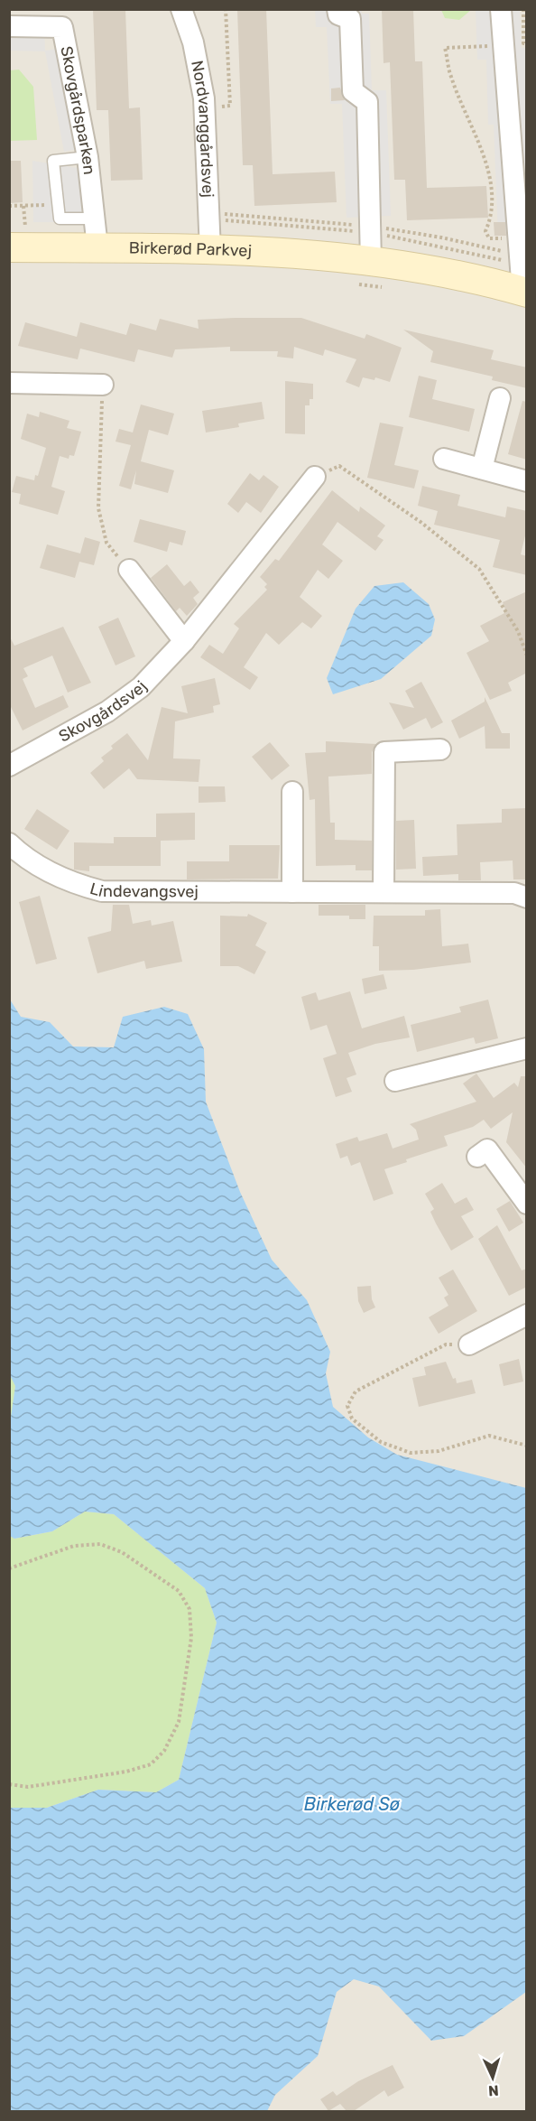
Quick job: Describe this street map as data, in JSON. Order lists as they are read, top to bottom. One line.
{"streets":{"street":["Skovgårdsparken","Nordvanggårdsvej","Birkerød Parkvej","Skovgårdsvej","Lindevangsvej"]},"crossings":[["Skovgårdsparken","Birkerød Parkvej"],["Nordvanggårdsvej","Birkerød Parkvej"]],"water":["Birkerød Sø"],"north":"bottom"}
